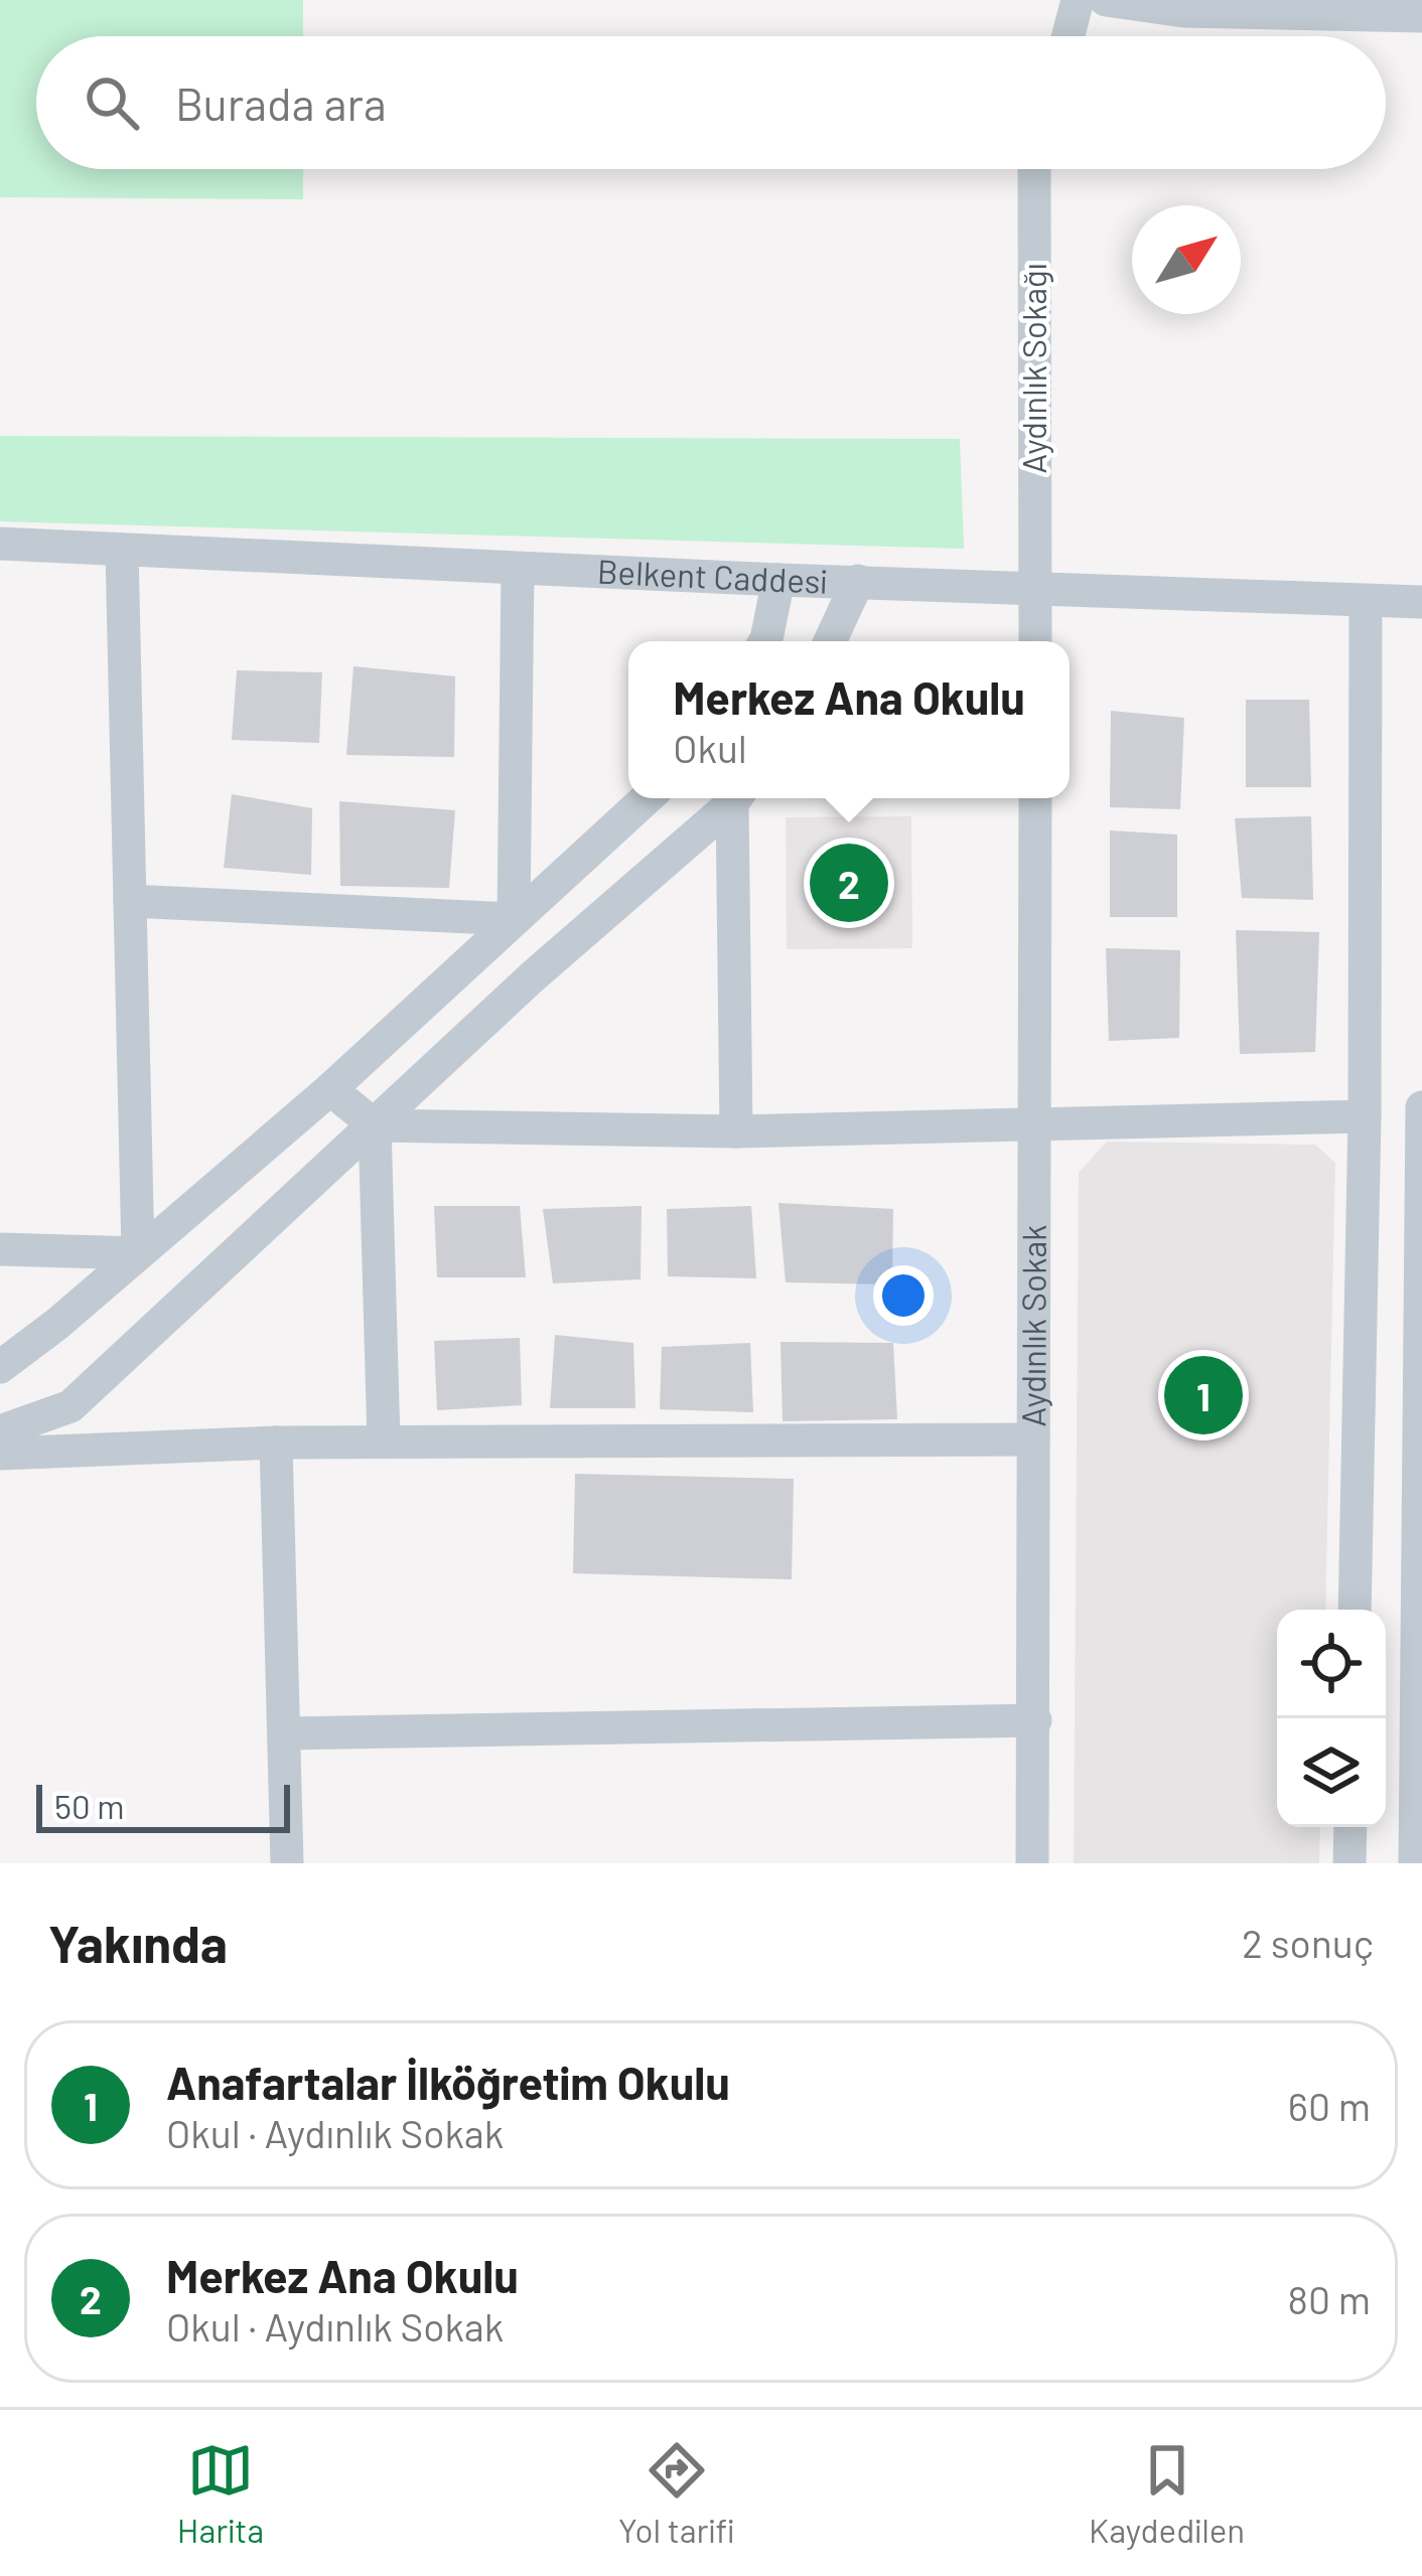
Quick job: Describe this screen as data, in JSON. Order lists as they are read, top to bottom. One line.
{"streets":{"street":["Aydınlık Sokağı","Belkent Caddesi","Aydınlık Sokak"]},"crossings":[["Aydınlık Sokağı","Belkent Caddesi"]],"scale_bar":"50 m","north":"top right","page":{"search":"Burada ara","popup":["Merkez Ana Okulu","Okul"],"pins":["2","1"],"scale":"50 m","heading":["Yakında","2 sonuç"],"list":[{"mark":"1","name":"Anafartalar İlköğretim Okulu","note":"Okul · Aydınlık Sokak","value":"60 m"},{"mark":"2","name":"Merkez Ana Okulu","note":"Okul · Aydınlık Sokak","value":"80 m"}],"nav":["Harita","Yol tarifi","Kaydedilen"]}}
